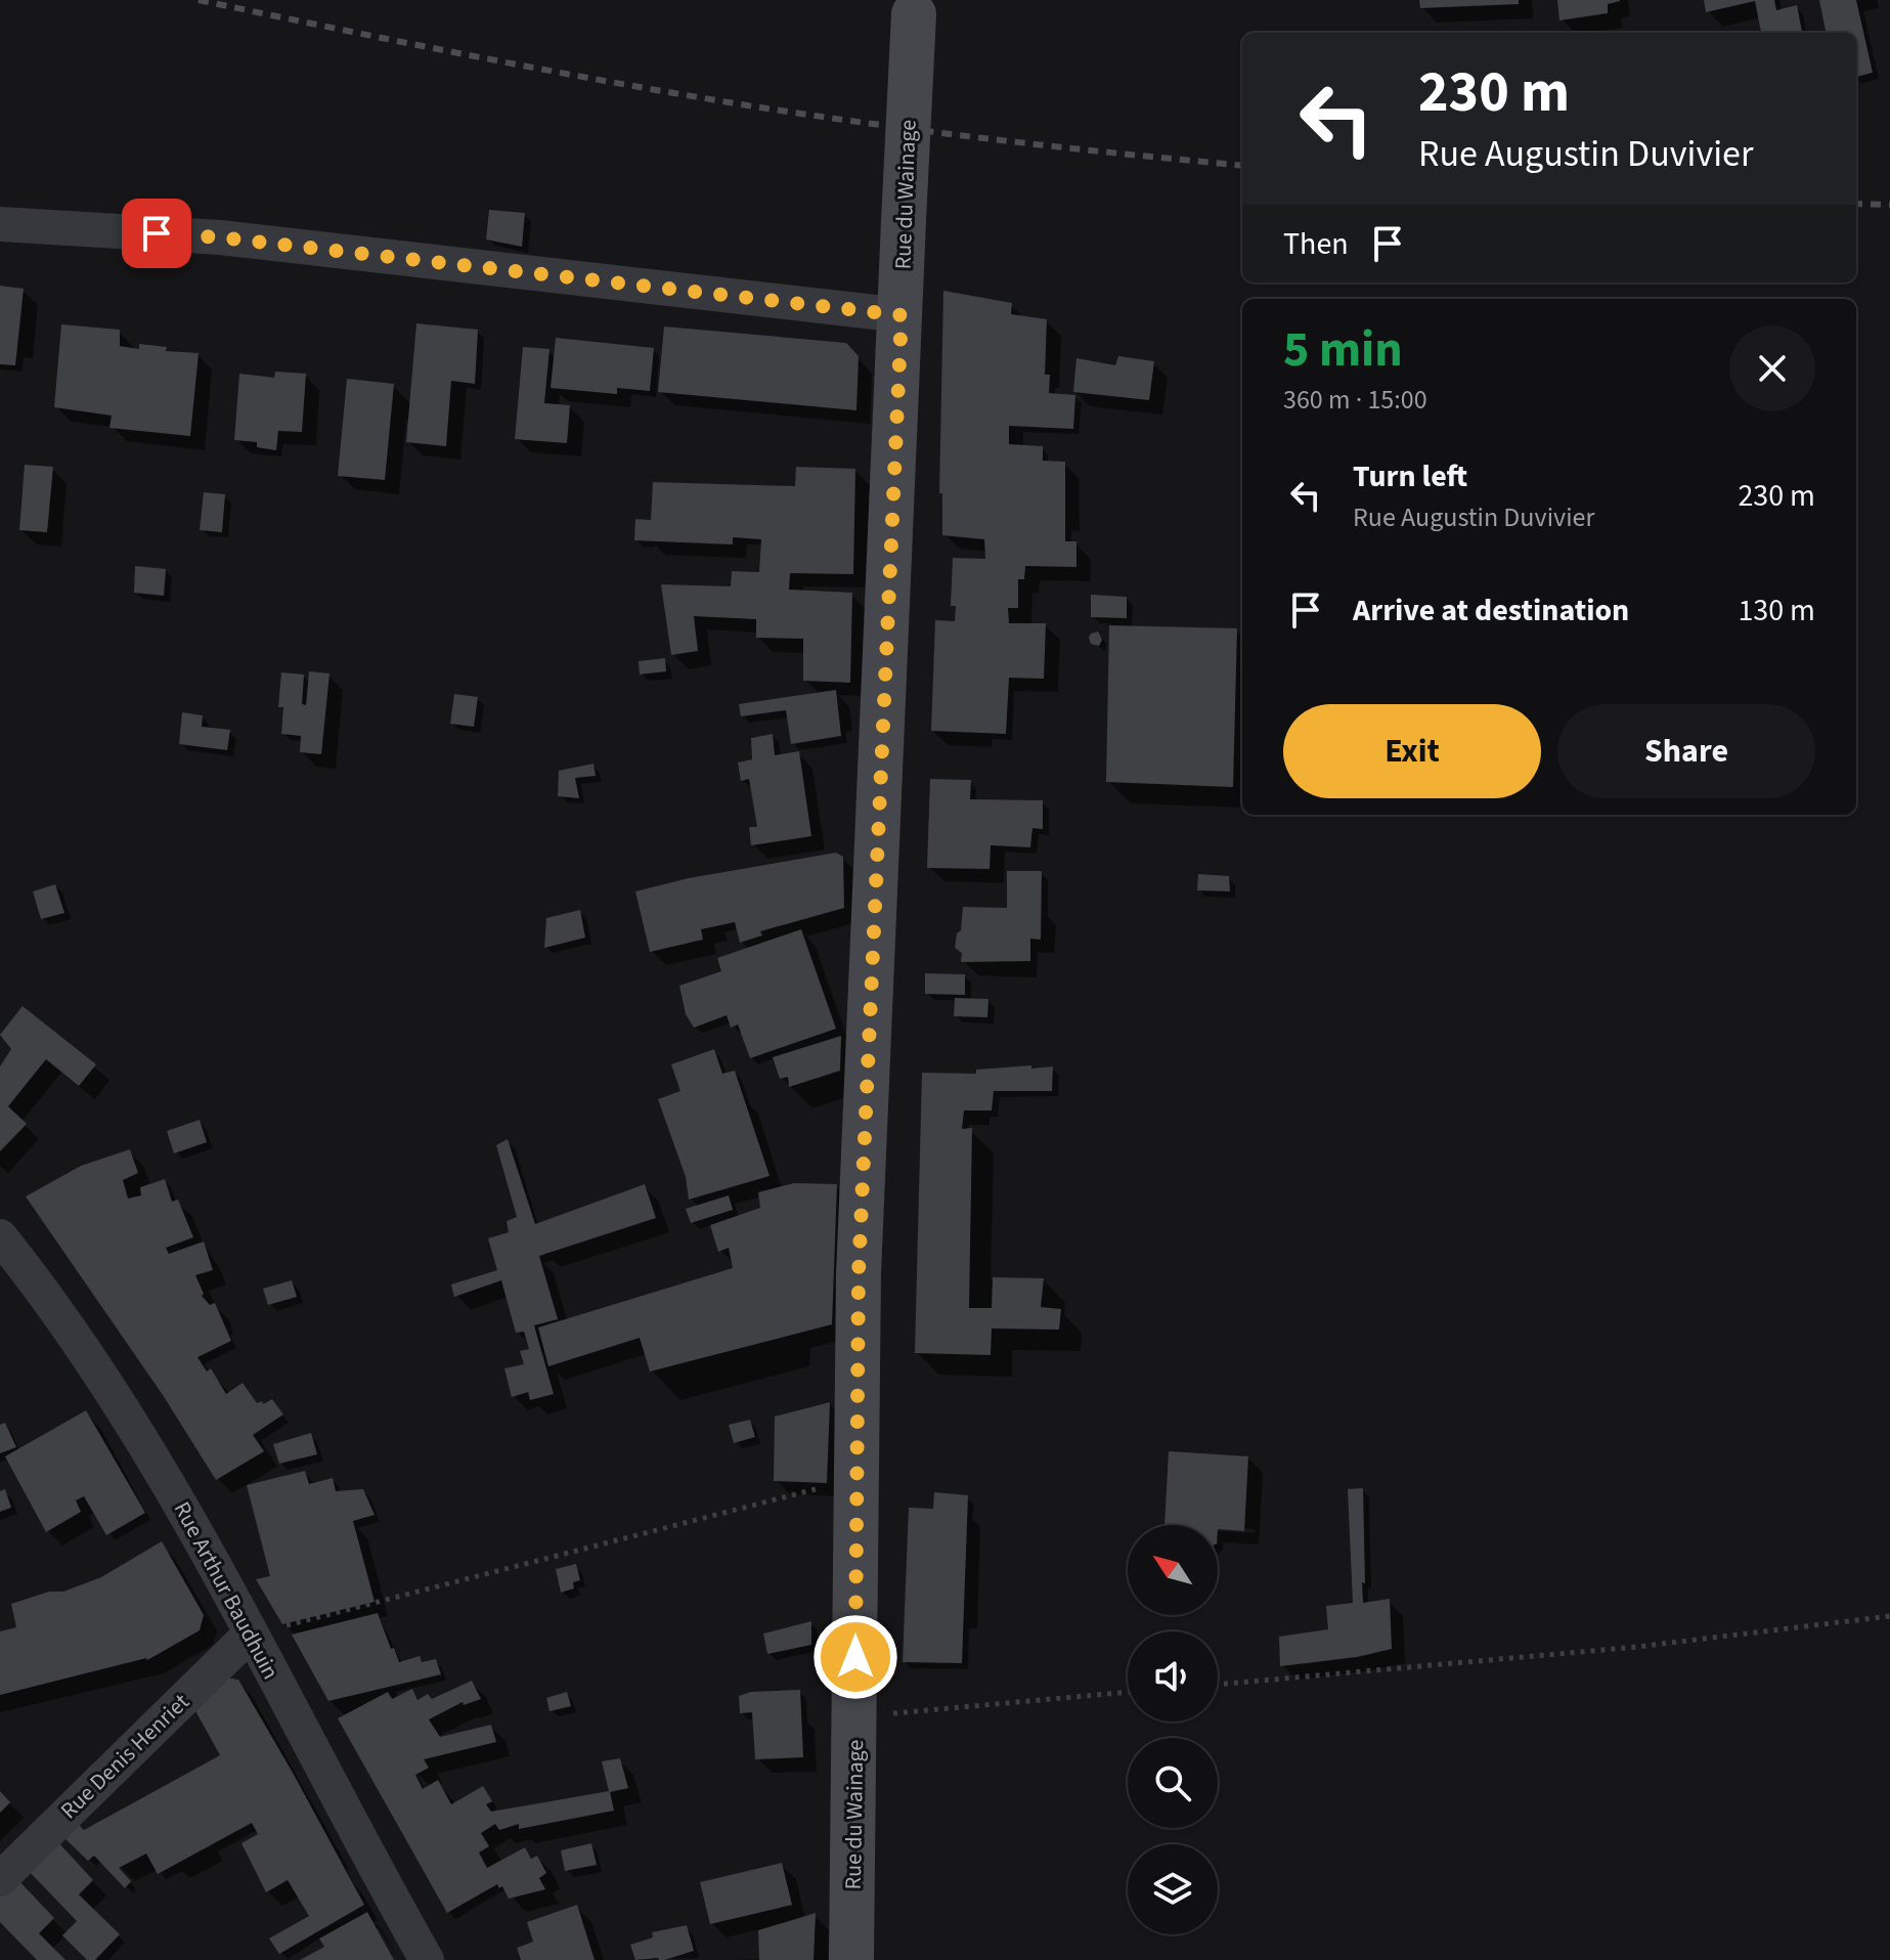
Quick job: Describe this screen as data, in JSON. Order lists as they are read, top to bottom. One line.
{"streets":{"main road":["Rue du Wainage"],"street":["Rue Arthur Baudhuin","Rue Denis Henriet"]},"crossings":[["Rue Arthur Baudhuin","Rue Denis Henriet"]],"north":"top left","page":{"turn":["230 m","Rue Augustin Duvivier"],"then":"Then","heading":["5 min","360 m · 15:00"],"list":[{"name":"Turn left","note":"Rue Augustin Duvivier","value":"230 m"},{"name":"Arrive at destination","value":"130 m"}],"buttons":["Exit","Share"]}}
